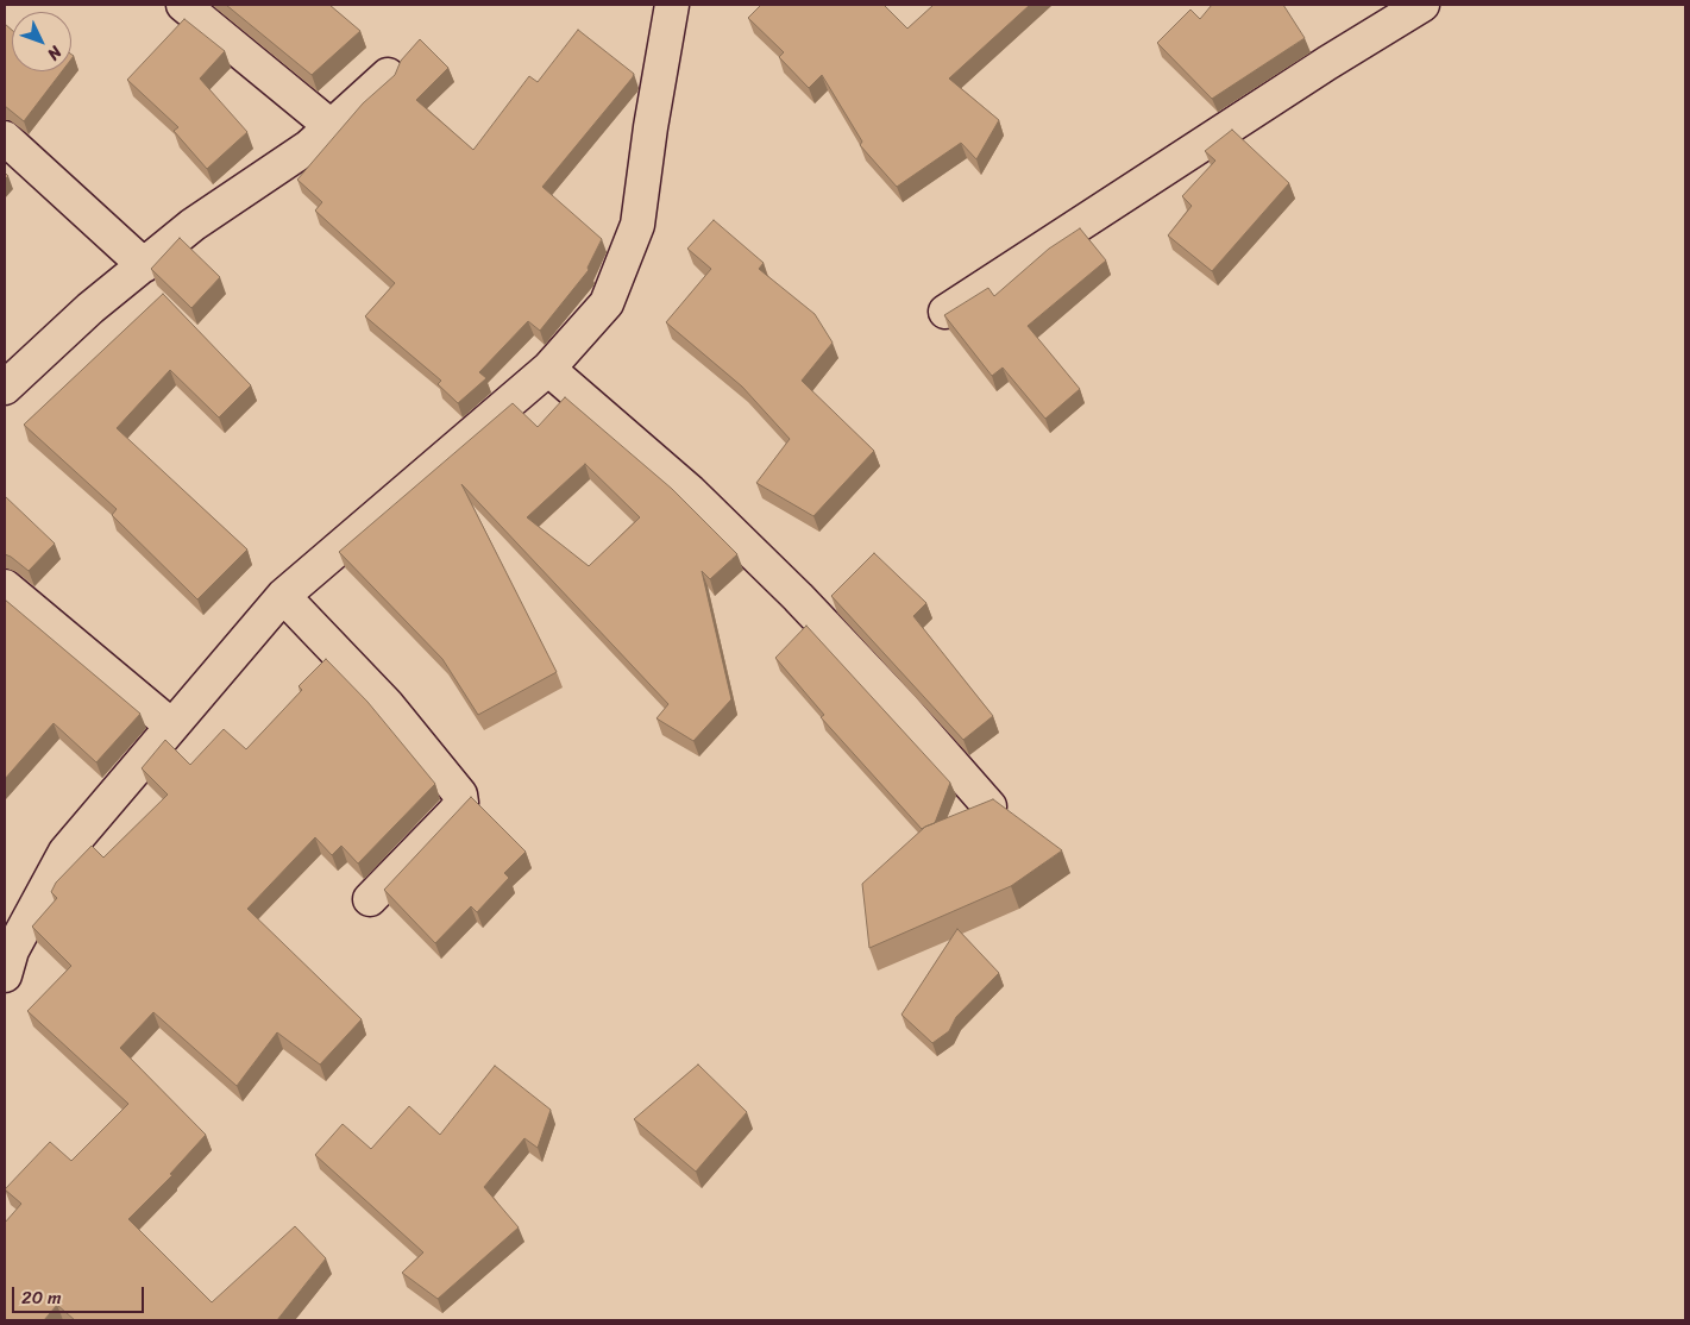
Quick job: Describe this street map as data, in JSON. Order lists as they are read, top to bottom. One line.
{"scale_bar":"20 m","north":"bottom right"}
